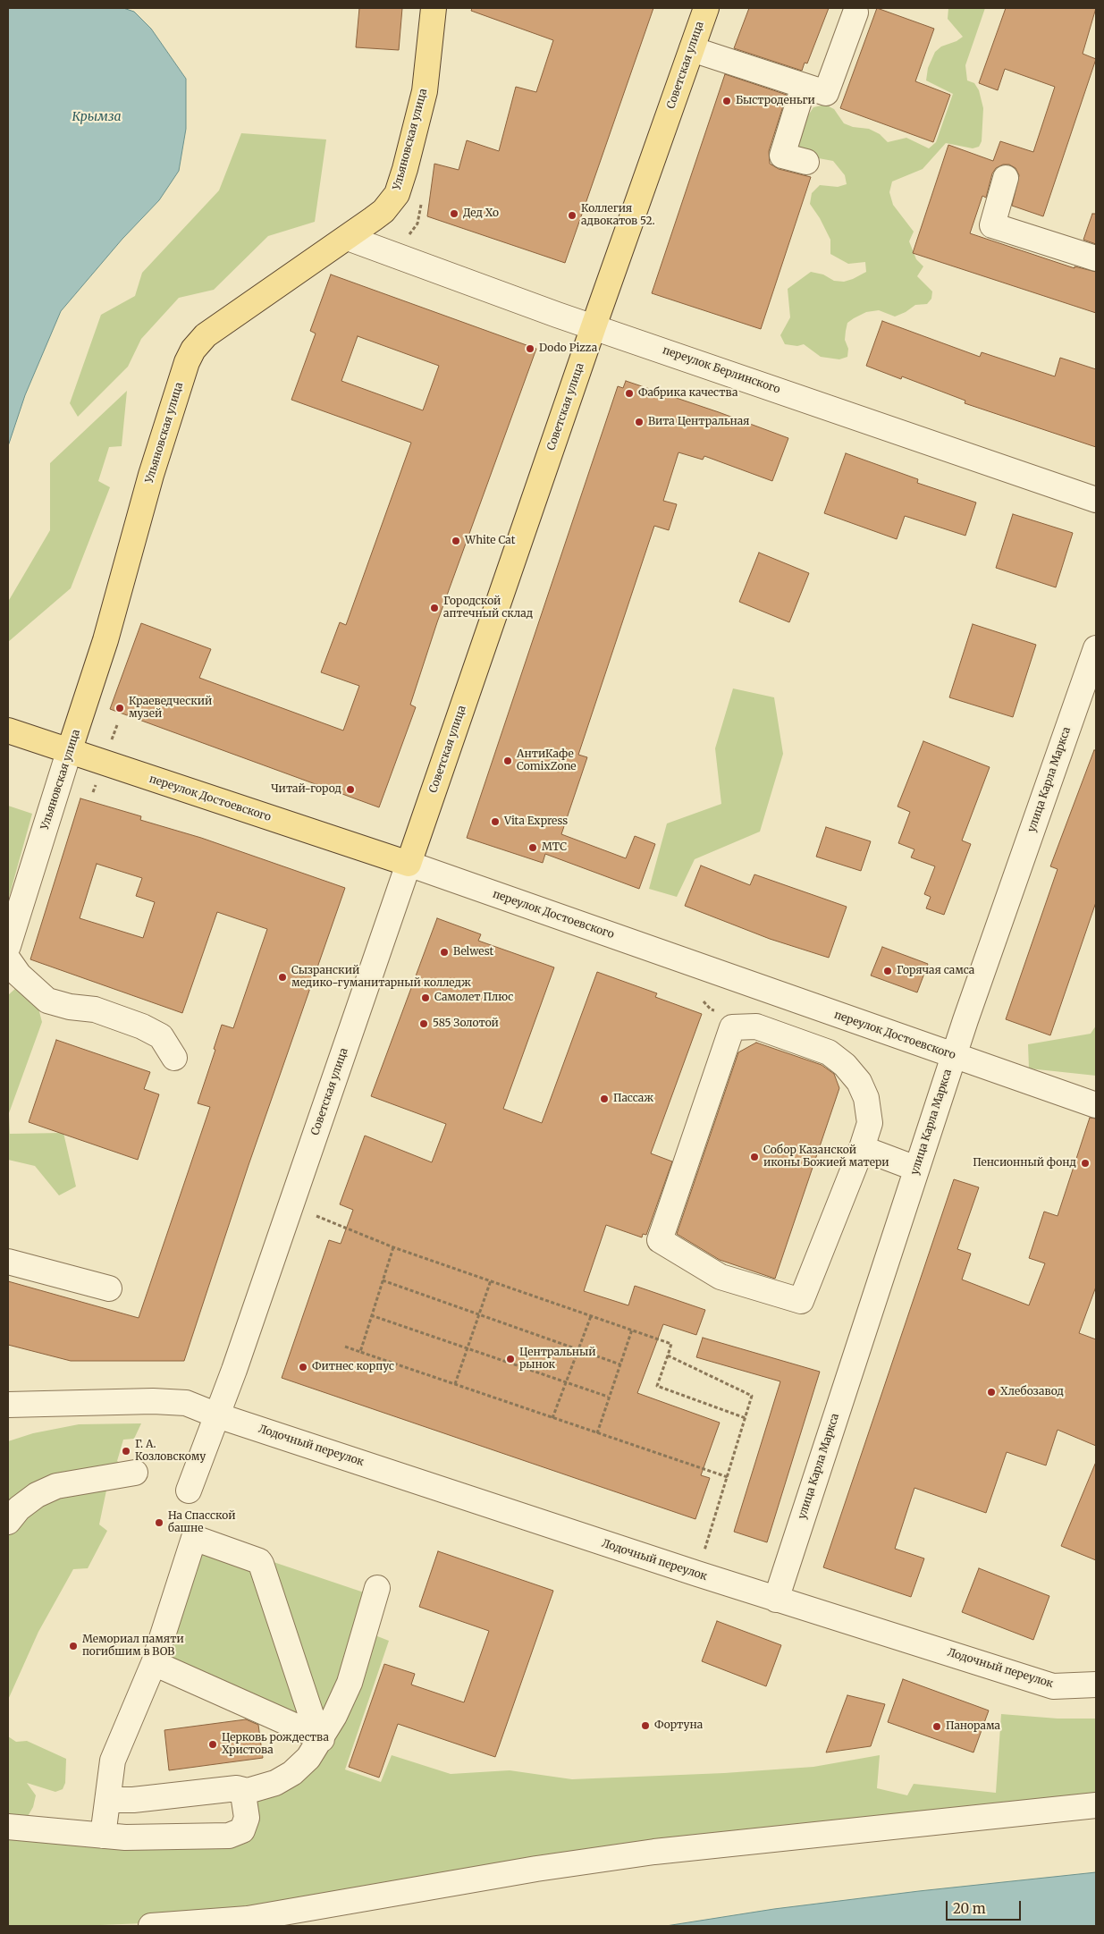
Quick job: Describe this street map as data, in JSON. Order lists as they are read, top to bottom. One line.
{"streets":{"main road":["Советская улица","Ульяновская улица","переулок Достоевского"],"street":["переулок Берлинского","улица Карла Маркса","Лодочный переулок"]},"crossings":[["Советская улица","переулок Берлинского"],["Советская улица","переулок Достоевского"],["Советская улица","Лодочный переулок"],["Ульяновская улица","переулок Берлинского"],["Ульяновская улица","переулок Достоевского"],["улица Карла Маркса","переулок Достоевского"],["улица Карла Маркса","Лодочный переулок"]],"water":["Крымза"],"places":["Быстроденьги","Дед Хо","Коллегия адвокатов 52.","Dodo Pizza","Фабрика качества","Вита Центральная","White Cat","Городской аптечный склад","Краеведческий музей","АнтиКафе ComixZone","Читай-город","Vita Express","МТС","Belwest","Горячая самса","Сызранский медико-гуманитарный колледж","Самолет Плюс","585 Золотой","Пассаж","Собор Казанской иконы Божией матери","Пенсионный фонд","Центральный рынок","Фитнес корпус","Хлебозавод","Г. А. Козловскому","На Спасской башне","Мемориал памяти погибшим в ВОВ","Фортуна","Панорама","Церковь рождества Христова"],"scale_bar":"20 m"}
